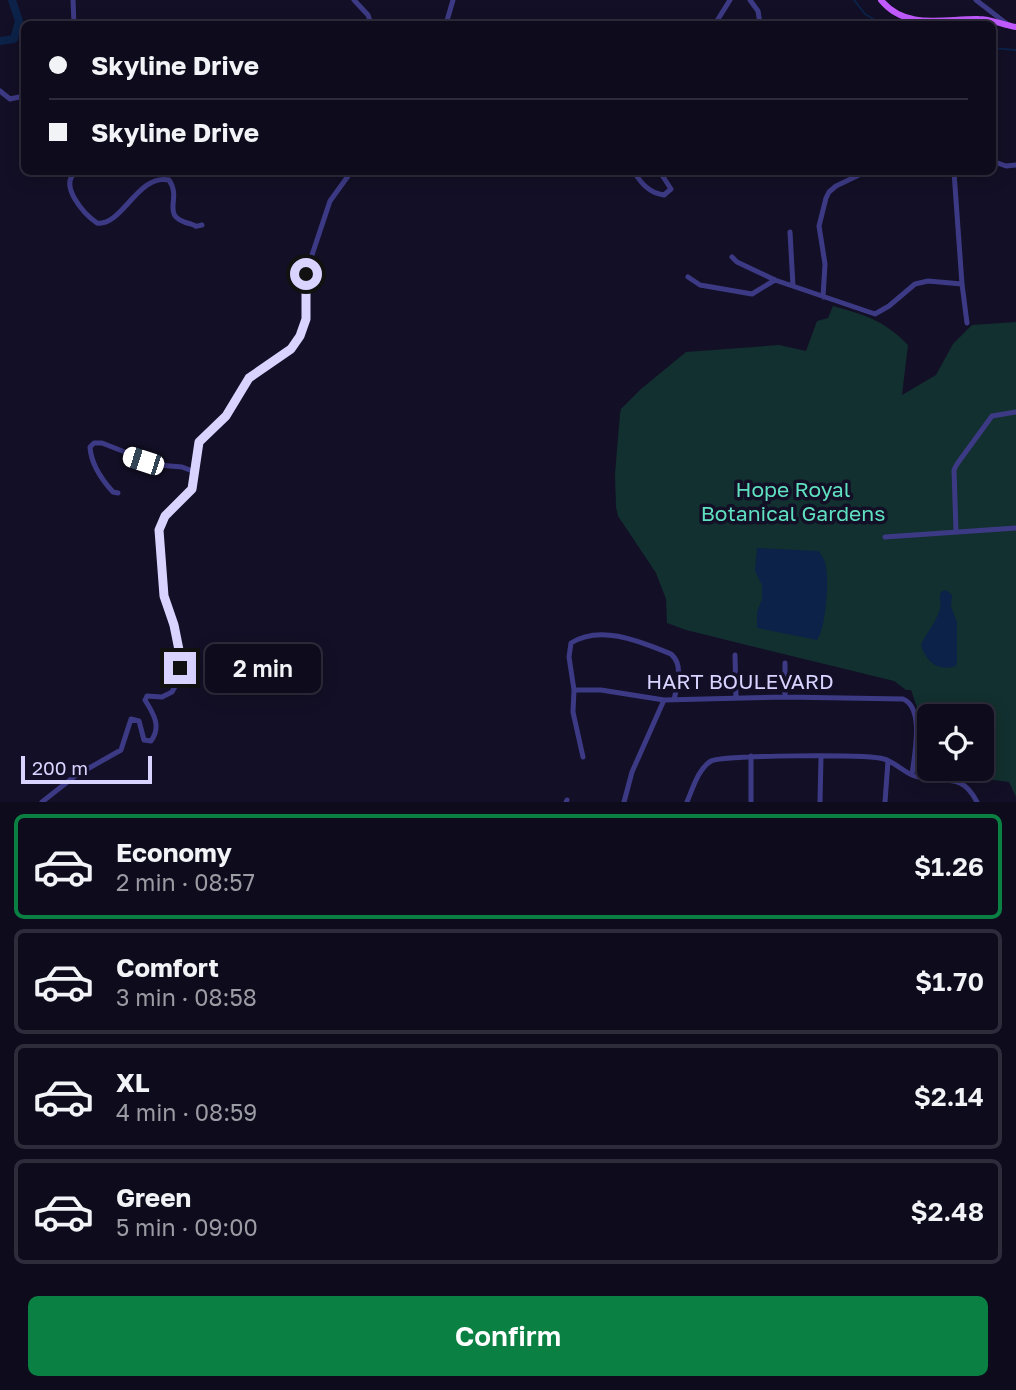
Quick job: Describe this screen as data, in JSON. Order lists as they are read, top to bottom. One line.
{"streets":{"street":["HART BOULEVARD"]},"parks":["Hope Royal Botanical Gardens"],"scale_bar":"200 m","page":{"banner":["Skyline Drive","Skyline Drive"],"bubble":"2 min","scale":"200 m","list":[{"name":"Economy","note":"2 min · 08:57","value":"$1.26"},{"name":"Comfort","note":"3 min · 08:58","value":"$1.70"},{"name":"XL","note":"4 min · 08:59","value":"$2.14"},{"name":"Green","note":"5 min · 09:00","value":"$2.48"}],"buttons":"Confirm"}}
